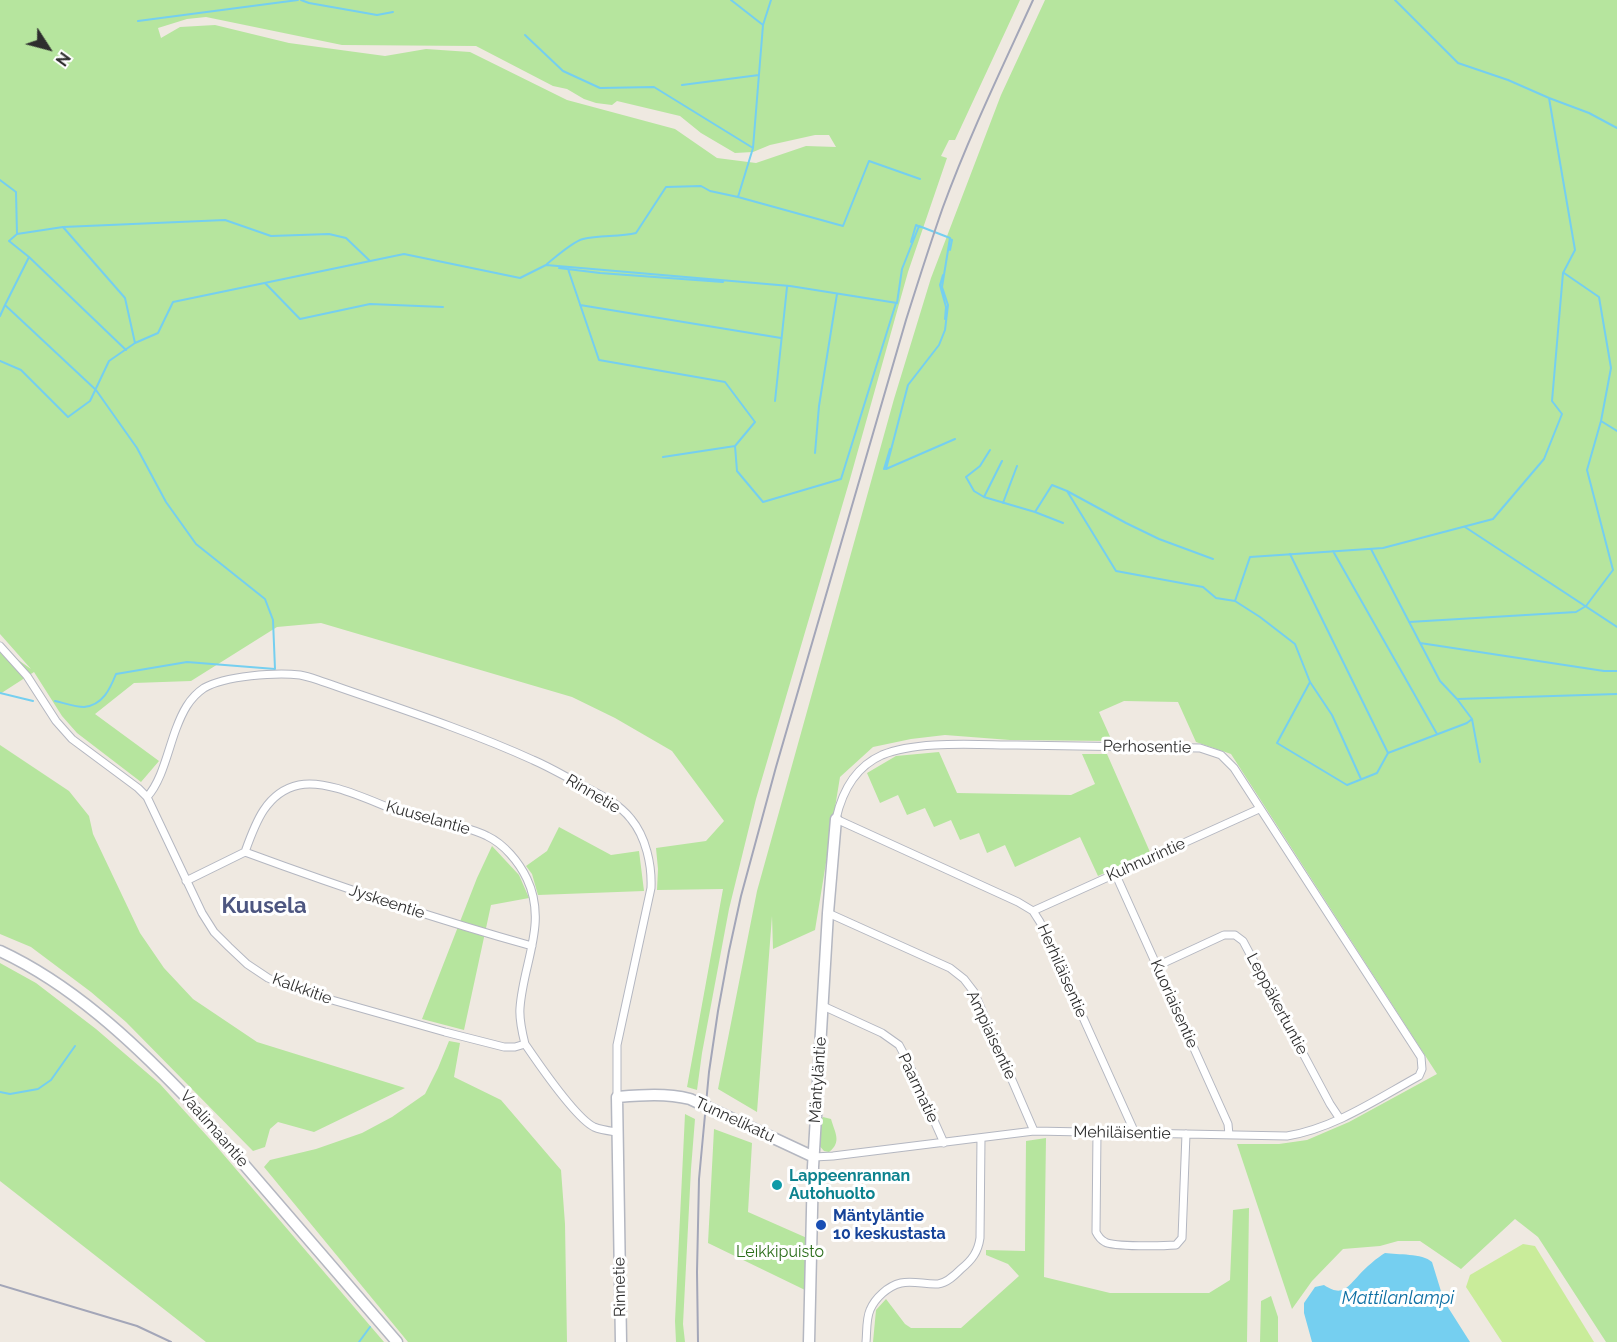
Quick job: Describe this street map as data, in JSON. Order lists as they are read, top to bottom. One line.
{"streets":{"street":["Perhosentie","Rinnetie","Kuuselantie","Kuhnurintie","Jyskeentie","Herhiläisentie","Kalkkitie","Kuoriaisentie","Leppäkertuntie","Ampiaisentie","Mäntyläntie","Paarmatie","Tunnelikatu","Vaalimaantie","Mehiläisentie"]},"crossings":[["Perhosentie","Kuhnurintie"],["Perhosentie","Herhiläisentie"],["Perhosentie","Mäntyläntie"],["Perhosentie","Mehiläisentie"],["Rinnetie","Kalkkitie"],["Rinnetie","Tunnelikatu"],["Kuuselantie","Jyskeentie"],["Kuuselantie","Kalkkitie"],["Kuhnurintie","Herhiläisentie"],["Kuhnurintie","Kuoriaisentie"],["Herhiläisentie","Mäntyläntie"],["Herhiläisentie","Mehiläisentie"],["Kuoriaisentie","Leppäkertuntie"],["Kuoriaisentie","Mehiläisentie"],["Leppäkertuntie","Mehiläisentie"],["Ampiaisentie","Mäntyläntie"],["Ampiaisentie","Mehiläisentie"],["Mäntyläntie","Paarmatie"],["Mäntyläntie","Tunnelikatu"],["Mäntyläntie","Mehiläisentie"],["Paarmatie","Mehiläisentie"],["Tunnelikatu","Mehiläisentie"]],"districts":["Kuusela"],"water":["Mattilanlampi"],"parks":["Leikkipuisto"],"places":["Lappeenrannan Autohuolto","Mäntyläntie 10 keskustasta"],"north":"bottom right"}
